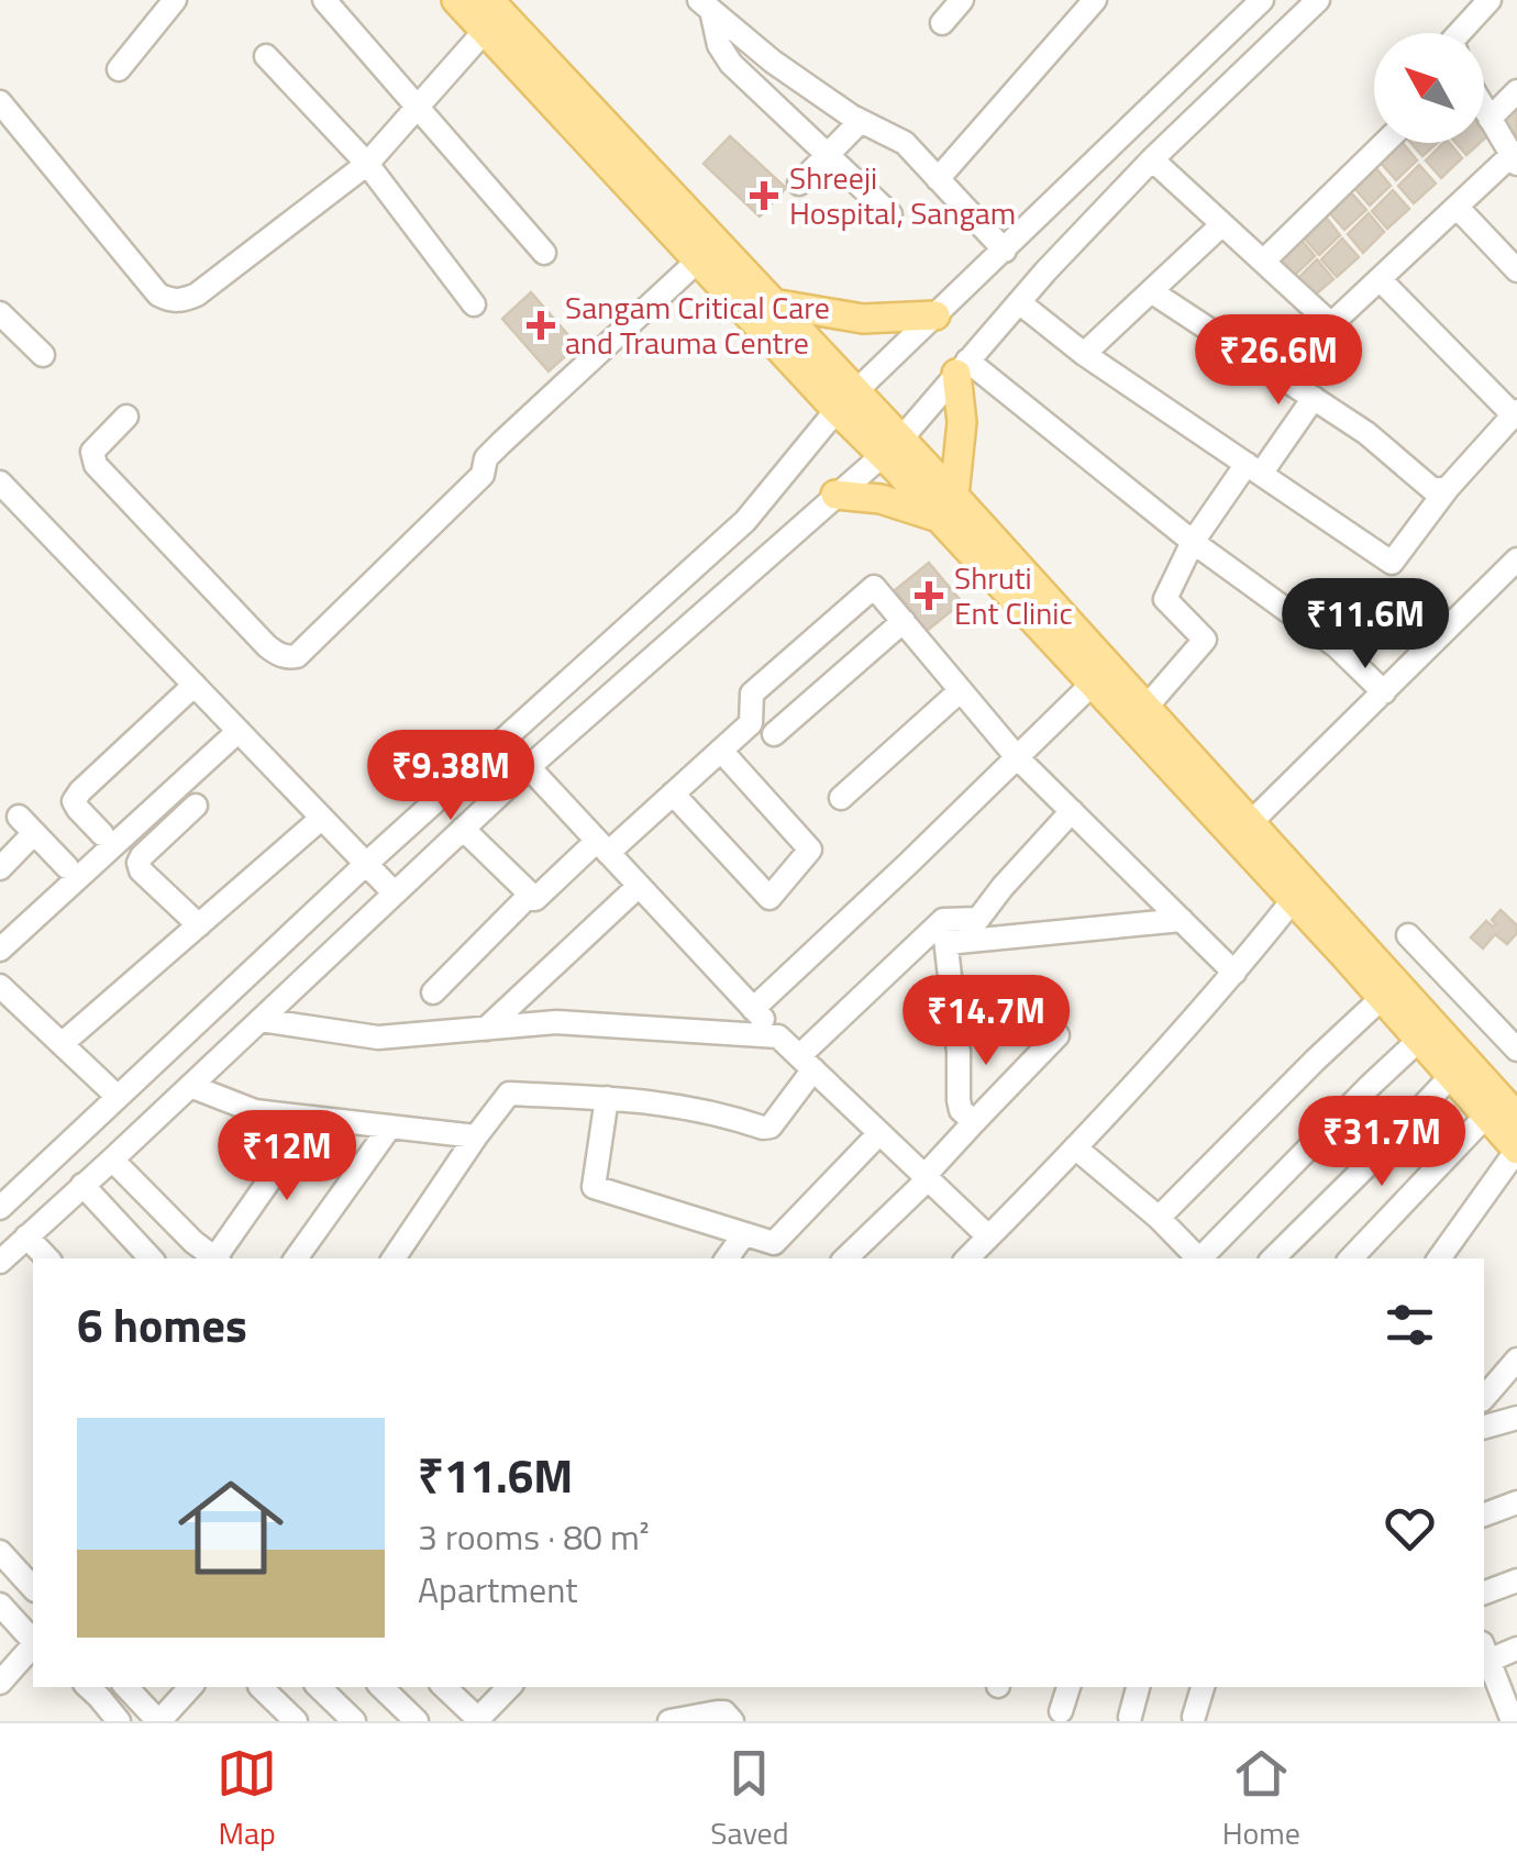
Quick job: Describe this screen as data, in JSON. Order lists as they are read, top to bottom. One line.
{"places":{"health":["Shreeji Hospital, Sangam","Sangam Critical Care and Trauma Centre","Shruti Ent Clinic"]},"north":"top left","page":{"price":["₹26.6M","₹11.6M","₹9.38M","₹14.7M","₹31.7M","₹12M"],"heading":"6 homes","list":[{"name":"₹11.6M","note":"3 rooms · 80 m² · Apartment"}],"tabs":["Map","Saved","Home"]}}
